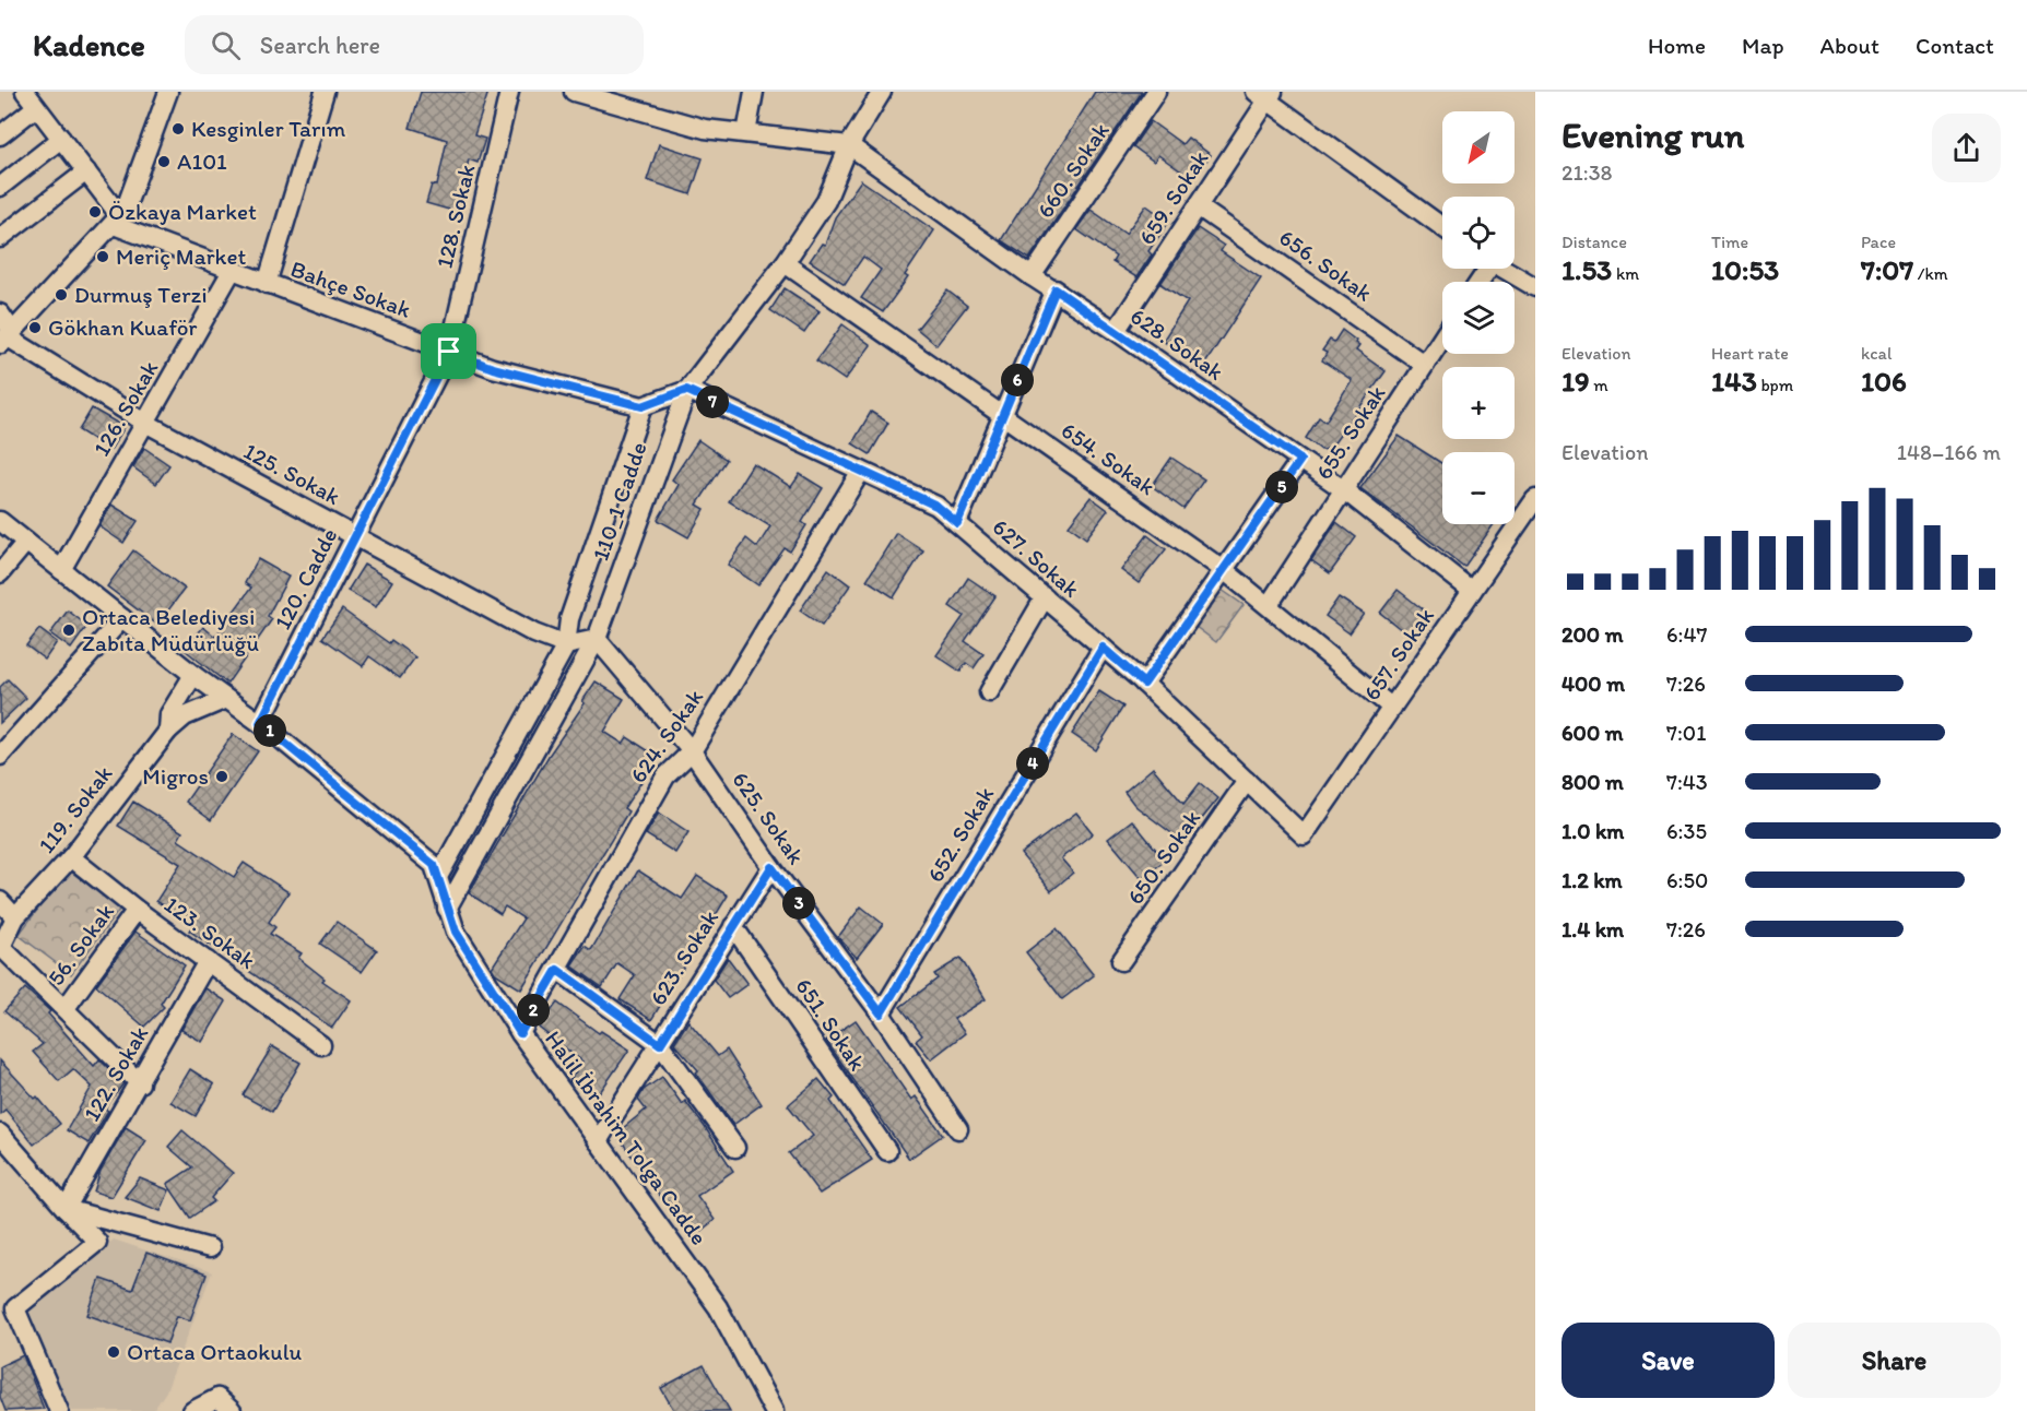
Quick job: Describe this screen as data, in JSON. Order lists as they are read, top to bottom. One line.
{"streets":{"street":["660. Sokak","659. Sokak","128. Sokak","656. Sokak","Bahçe Sokak","628. Sokak","126. Sokak","655. Sokak","654. Sokak","125. Sokak","110_1 Cadde","627. Sokak","120. Cadde","657. Sokak","624. Sokak","119. Sokak","625. Sokak","652. Sokak","650. Sokak","123. Sokak","56. Sokak","623. Sokak","651. Sokak","122. Sokak","Halil İbrahim Tolga Cadde"]},"crossings":[["660. Sokak","628. Sokak"],["659. Sokak","656. Sokak"],["659. Sokak","628. Sokak"],["128. Sokak","Bahçe Sokak"],["128. Sokak","120. Cadde"],["656. Sokak","655. Sokak"],["Bahçe Sokak","126. Sokak"],["Bahçe Sokak","110_1 Cadde"],["Bahçe Sokak","120. Cadde"],["628. Sokak","655. Sokak"],["628. Sokak","110_1 Cadde"],["628. Sokak","657. Sokak"],["126. Sokak","125. Sokak"],["126. Sokak","Halil İbrahim Tolga Cadde"],["655. Sokak","654. Sokak"],["654. Sokak","110_1 Cadde"],["654. Sokak","657. Sokak"],["125. Sokak","110_1 Cadde"],["125. Sokak","120. Cadde"],["110_1 Cadde","627. Sokak"],["110_1 Cadde","625. Sokak"],["110_1 Cadde","Halil İbrahim Tolga Cadde"],["627. Sokak","657. Sokak"],["627. Sokak","624. Sokak"],["627. Sokak","652. Sokak"],["627. Sokak","650. Sokak"],["120. Cadde","Halil İbrahim Tolga Cadde"],["624. Sokak","625. Sokak"],["624. Sokak","Halil İbrahim Tolga Cadde"],["119. Sokak","123. Sokak"],["625. Sokak","652. Sokak"],["625. Sokak","623. Sokak"],["123. Sokak","56. Sokak"],["123. Sokak","122. Sokak"],["623. Sokak","651. Sokak"],["623. Sokak","Halil İbrahim Tolga Cadde"]],"places":["Kesginler Tarım","A101","Özkaya Market","Meriç Market","Durmuş Terzi","Gökhan Kuaför","Ortaca Belediyesi Zabıta Müdürlüğü","Migros","Ortaca Ortaokulu"],"north":"bottom left","page":{"header":"Kadence","search":"Search here","nav":["Home","Map","About","Contact"],"heading":["Evening run","21:38"],"map_buttons":["+","−"],"stats":[["Distance","1.53 km"],["Time","10:53"],["Pace","7:07 /km"],["Elevation","19 m"],["Heart rate","143 bpm"],["kcal","106"]],"pins":["6","7","5","1","4","3","2"],"chart":["Elevation","148–166 m"],"list":[{"name":"200 m","note":"6:47"},{"name":"400 m","note":"7:26"},{"name":"600 m","note":"7:01"},{"name":"800 m","note":"7:43"},{"name":"1.0 km","note":"6:35"},{"name":"1.2 km","note":"6:50"},{"name":"1.4 km","note":"7:26"}],"buttons":["Save","Share"]}}
